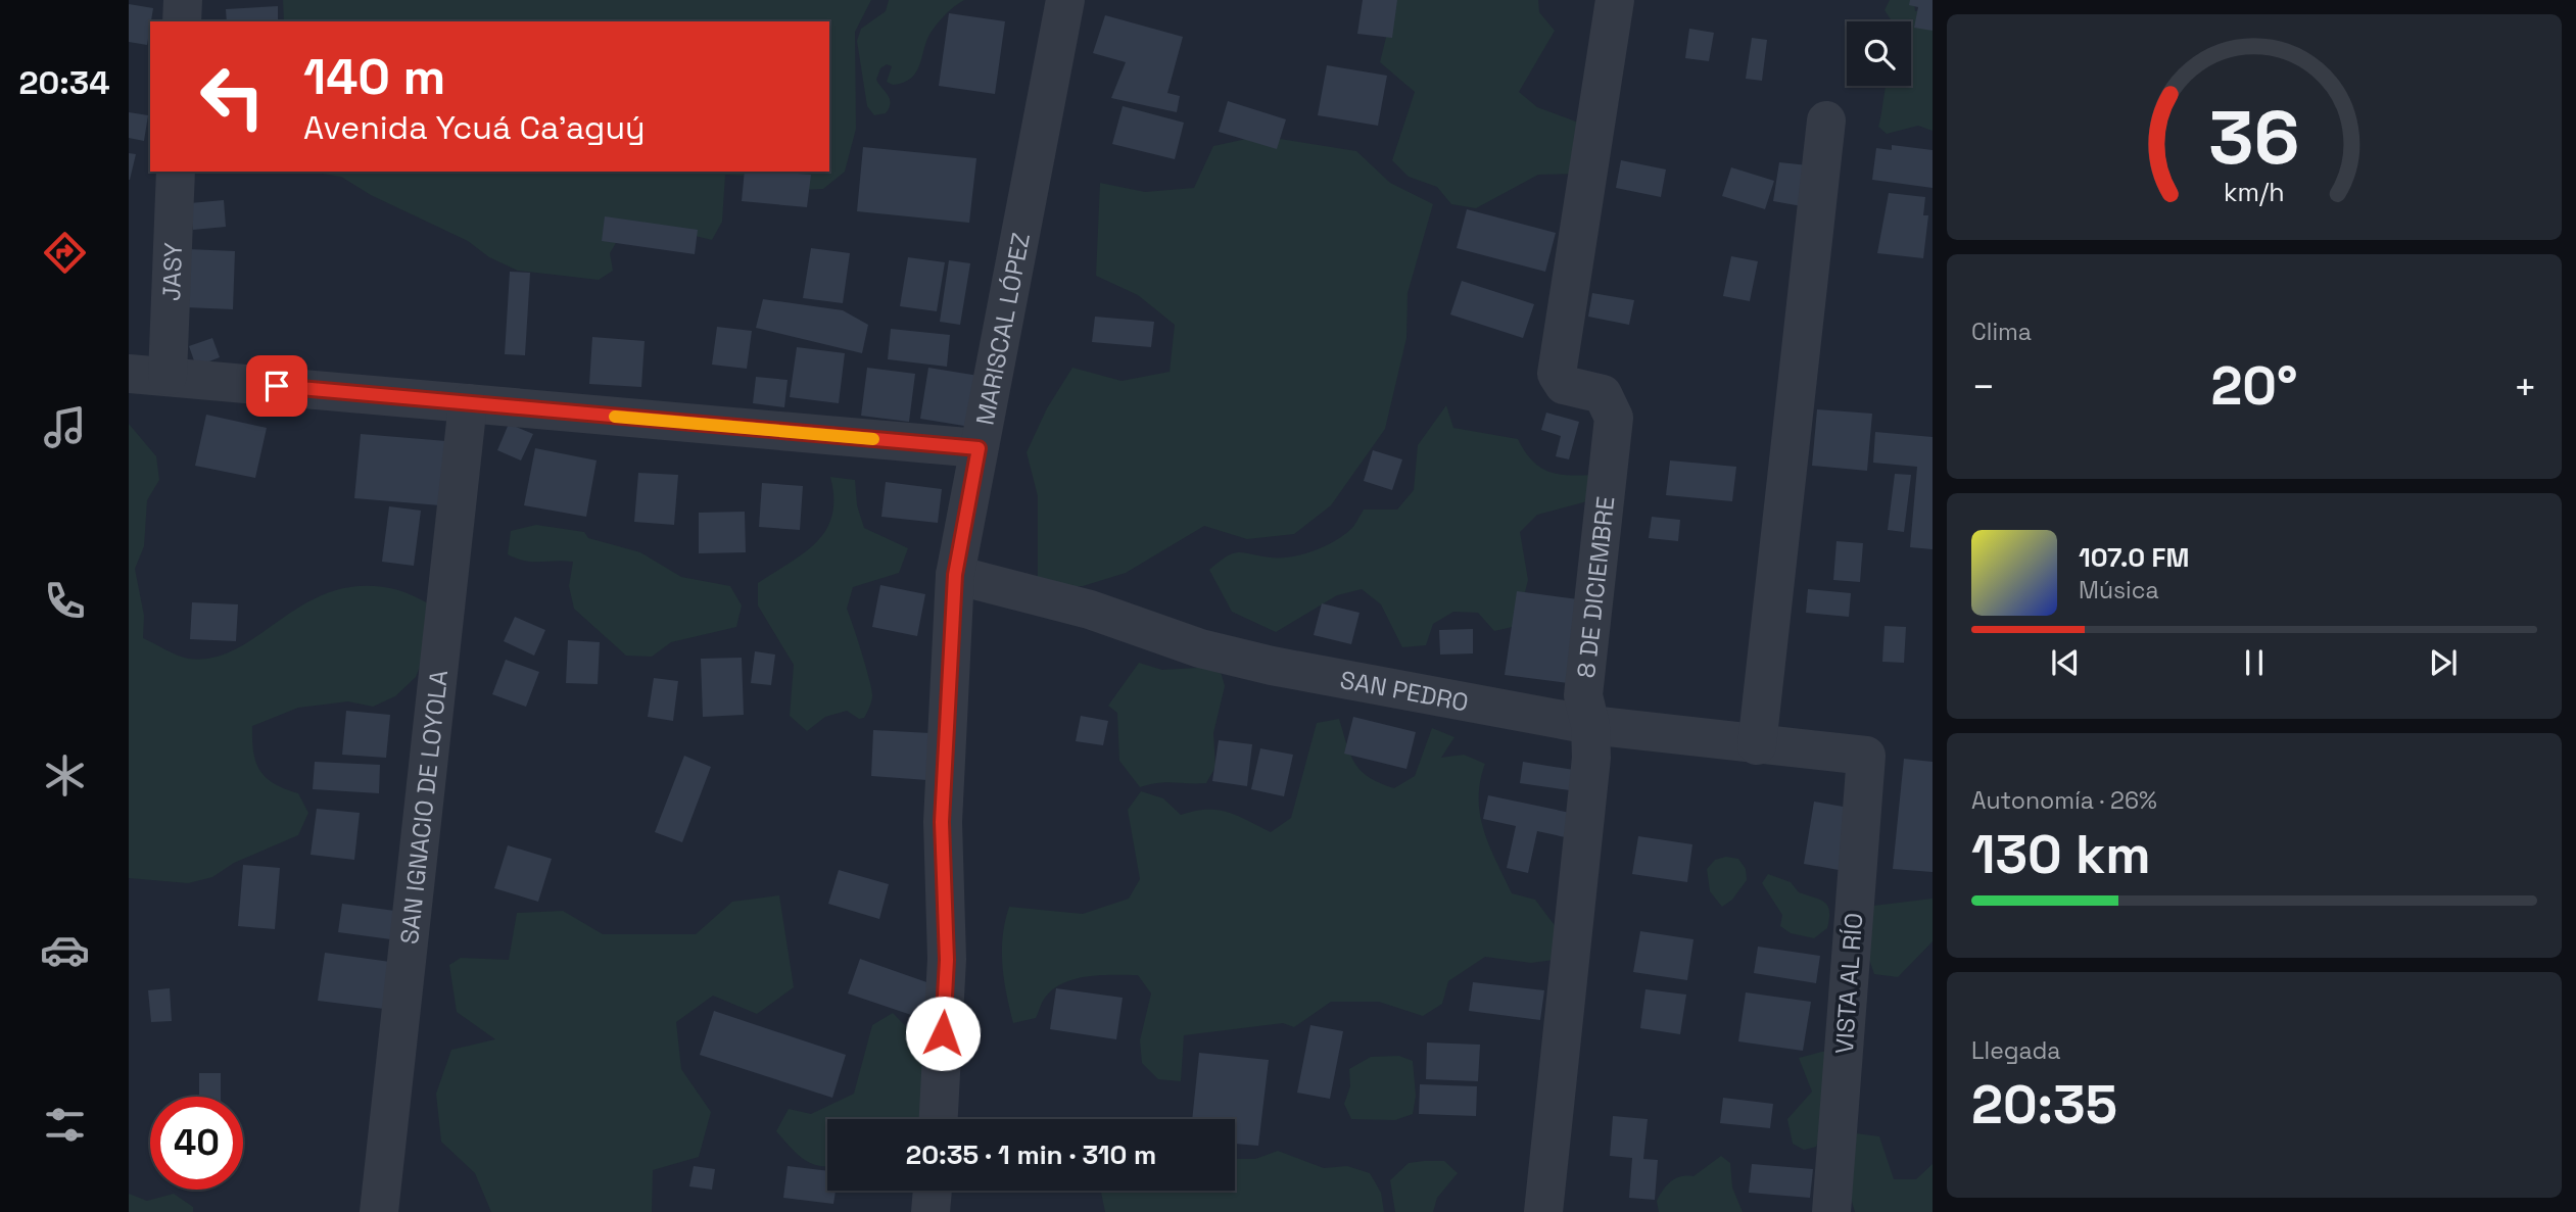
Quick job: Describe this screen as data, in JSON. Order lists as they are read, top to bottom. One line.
{"streets":{"street":["JASY","MARISCAL LÓPEZ","8 DE DICIEMBRE","SAN PEDRO","SAN IGNACIO DE LOYOLA","VISTA AL RÍO"]},"crossings":[["MARISCAL LÓPEZ","SAN PEDRO"],["8 DE DICIEMBRE","SAN PEDRO"],["SAN PEDRO","VISTA AL RÍO"]],"page":{"tabs":"20:34","turn":["140 m","Avenida Ycuá Ca'aguý"],"tile":["Clima",["Autonomía · 26%","130 km"],["Llegada","20:35"]],"heat":["−","20°","+"],"song":["107.0 FM","Música"],"limit":"40","trip":"20:35 · 1 min · 310 m","gauge":["36","km/h"]}}
